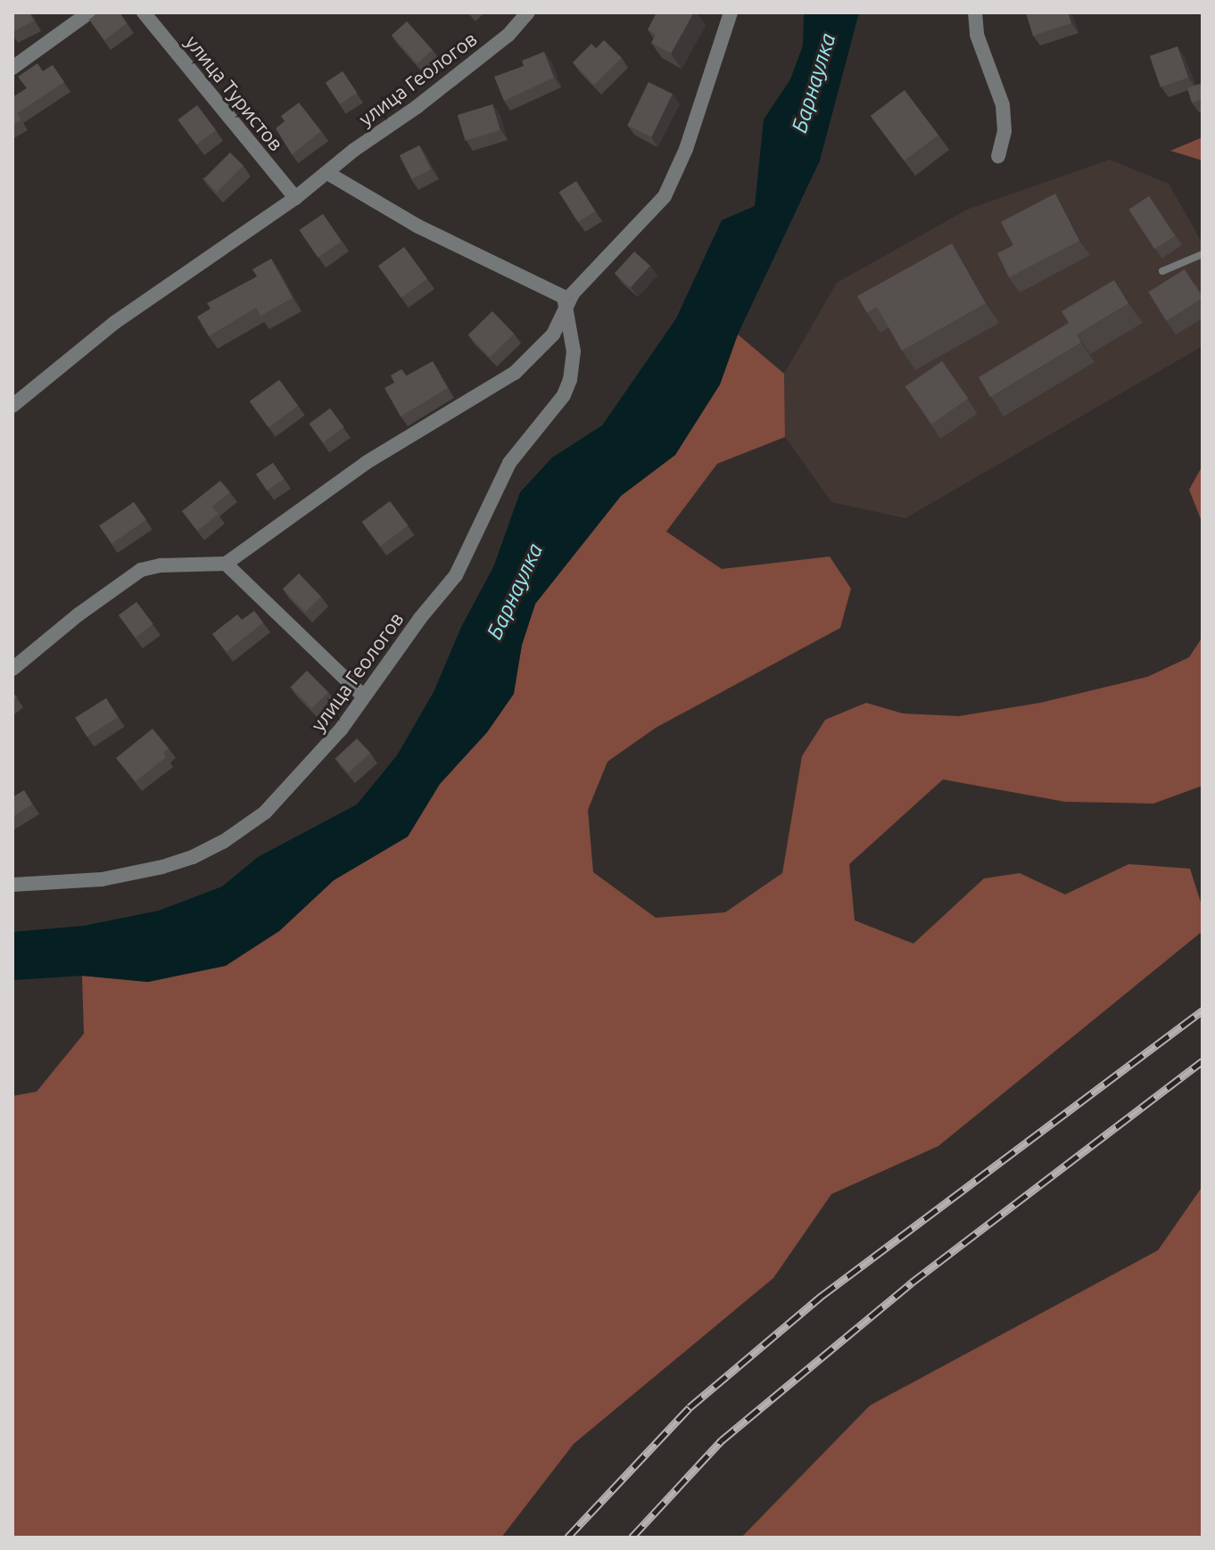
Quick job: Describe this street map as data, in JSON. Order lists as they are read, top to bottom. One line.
{"streets":{"street":["улица Геологов","улица Туристов"]},"crossings":[["улица Геологов","улица Туристов"]],"water":["Барнаулка"]}
